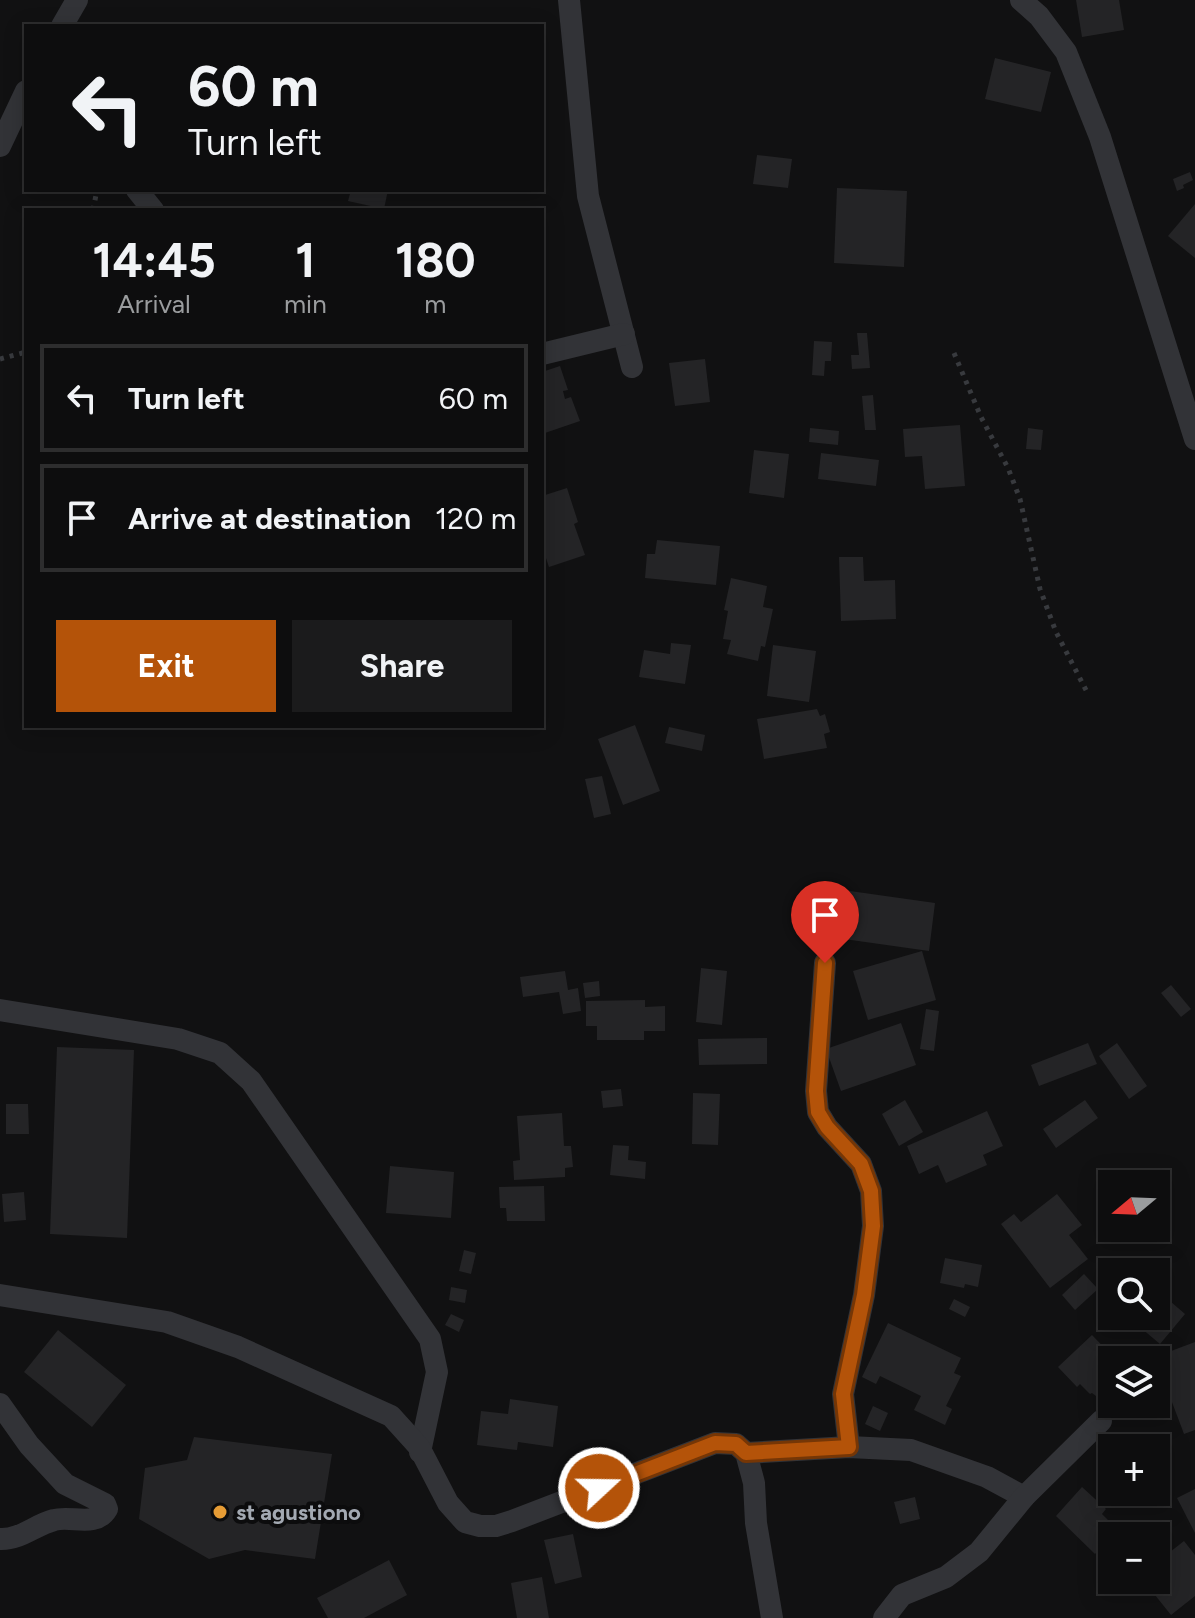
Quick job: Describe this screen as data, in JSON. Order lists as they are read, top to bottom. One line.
{"places":["st agustiono"],"north":"left","page":{"turn":["60 m","Turn left"],"eta":["14:45","Arrival","1","min","180","m"],"list":[{"name":"Turn left","value":"60 m"},{"name":"Arrive at destination","value":"120 m"}],"buttons":["Exit","Share"],"map_buttons":["+","−"]}}
